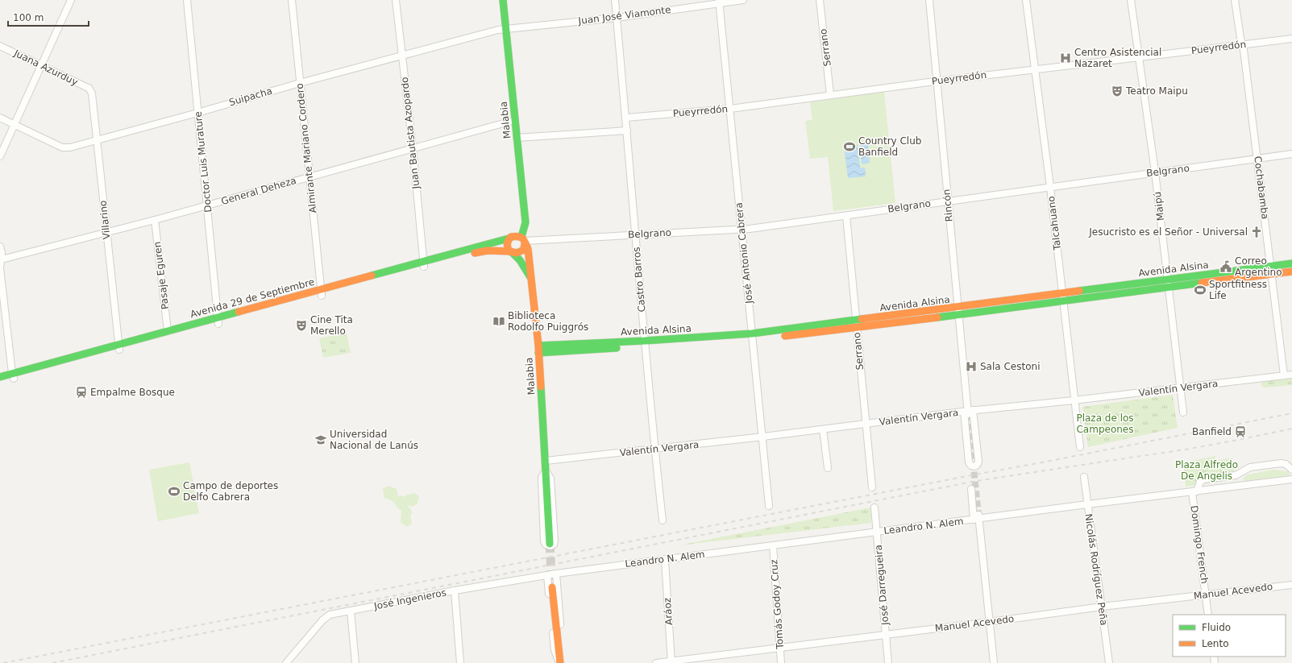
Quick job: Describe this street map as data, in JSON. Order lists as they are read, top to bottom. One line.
{"streets":{"main road":["Malabia","Avenida Alsina","Avenida 29 de Septiembre"],"street":["Juan José Viamonte","Serrano","Pueyrredón","Juana Azurduy","Suipacha","Juan Bautista Azopardo","Almirante Mariano Cordero","Doctor Luis Murature","Belgrano","Cochabamba","General Deheza","Rincón","Maipú","Villarino","Talcahuano","José Antonio Cabrera","Pasaje Eguren","Castro Barros","Valentín Vergara","Leandro N. Alem","Domingo French","Nicolás Rodríguez Peña","José Darregueira","Manuel Acevedo","José Ingenieros","Tomás Godoy Cruz","Aráoz"]},"crossings":[["Juan José Viamonte","Suipacha"],["Juan José Viamonte","Malabia"],["Juan José Viamonte","José Antonio Cabrera"],["Juan José Viamonte","Castro Barros"],["Serrano","Pueyrredón"],["Serrano","Belgrano"],["Serrano","Avenida Alsina"],["Serrano","Valentín Vergara"],["Pueyrredón","Cochabamba"],["Pueyrredón","Rincón"],["Pueyrredón","Maipú"],["Pueyrredón","Talcahuano"],["Pueyrredón","José Antonio Cabrera"],["Pueyrredón","Castro Barros"],["Juana Azurduy","Villarino"],["Suipacha","Malabia"],["Suipacha","Juan Bautista Azopardo"],["Suipacha","Almirante Mariano Cordero"],["Suipacha","Doctor Luis Murature"],["Suipacha","Villarino"],["Malabia","Belgrano"],["Malabia","General Deheza"],["Malabia","Avenida Alsina"],["Malabia","Avenida 29 de Septiembre"],["Malabia","Valentín Vergara"],["Juan Bautista Azopardo","General Deheza"],["Juan Bautista Azopardo","Avenida 29 de Septiembre"],["Almirante Mariano Cordero","General Deheza"],["Almirante Mariano Cordero","Avenida 29 de Septiembre"],["Doctor Luis Murature","General Deheza"],["Doctor Luis Murature","Avenida 29 de Septiembre"],["Belgrano","Cochabamba"],["Belgrano","Rincón"],["Belgrano","Maipú"],["Belgrano","Talcahuano"],["Belgrano","José Antonio Cabrera"],["Belgrano","Castro Barros"],["Belgrano","Avenida 29 de Septiembre"],["Cochabamba","Avenida Alsina"],["Cochabamba","Valentín Vergara"],["General Deheza","Villarino"],["General Deheza","Pasaje Eguren"],["Rincón","Avenida Alsina"],["Rincón","Valentín Vergara"],["Maipú","Avenida Alsina"],["Maipú","Valentín Vergara"],["Villarino","Avenida 29 de Septiembre"],["Talcahuano","Avenida Alsina"],["Talcahuano","Valentín Vergara"],["José Antonio Cabrera","Avenida Alsina"],["José Antonio Cabrera","Valentín Vergara"],["Avenida Alsina","Castro Barros"],["Pasaje Eguren","Avenida 29 de Septiembre"],["Castro Barros","Valentín Vergara"],["Leandro N. Alem","Domingo French"],["Leandro N. Alem","Nicolás Rodríguez Peña"],["Leandro N. Alem","José Darregueira"],["Leandro N. Alem","José Ingenieros"],["Leandro N. Alem","Tomás Godoy Cruz"],["Leandro N. Alem","Aráoz"],["Domingo French","Manuel Acevedo"],["Nicolás Rodríguez Peña","Manuel Acevedo"],["José Darregueira","Manuel Acevedo"],["Manuel Acevedo","Tomás Godoy Cruz"],["Manuel Acevedo","Aráoz"]],"parks":["Plaza de los Campeones","Plaza Alfredo De Angelis"],"places":{"hospital":["Centro Asistencial Nazaret","Sala Cestoni"],"theatre":["Teatro Maipu","Cine Tita Merello"],"sports":["Country Club Banfield","Sportfitness Life","Campo de deportes Delfo Cabrera"],"church":["Jesucristo es el Señor - Universal"],"public building":["Correo Argentino"],"library":["Biblioteca Rodolfo Puiggrós"],"station":["Empalme Bosque","Banfield"],"school or university":["Universidad Nacional de Lanús"]},"legend":["Fluido","Lento"],"scale_bar":"100 m"}
